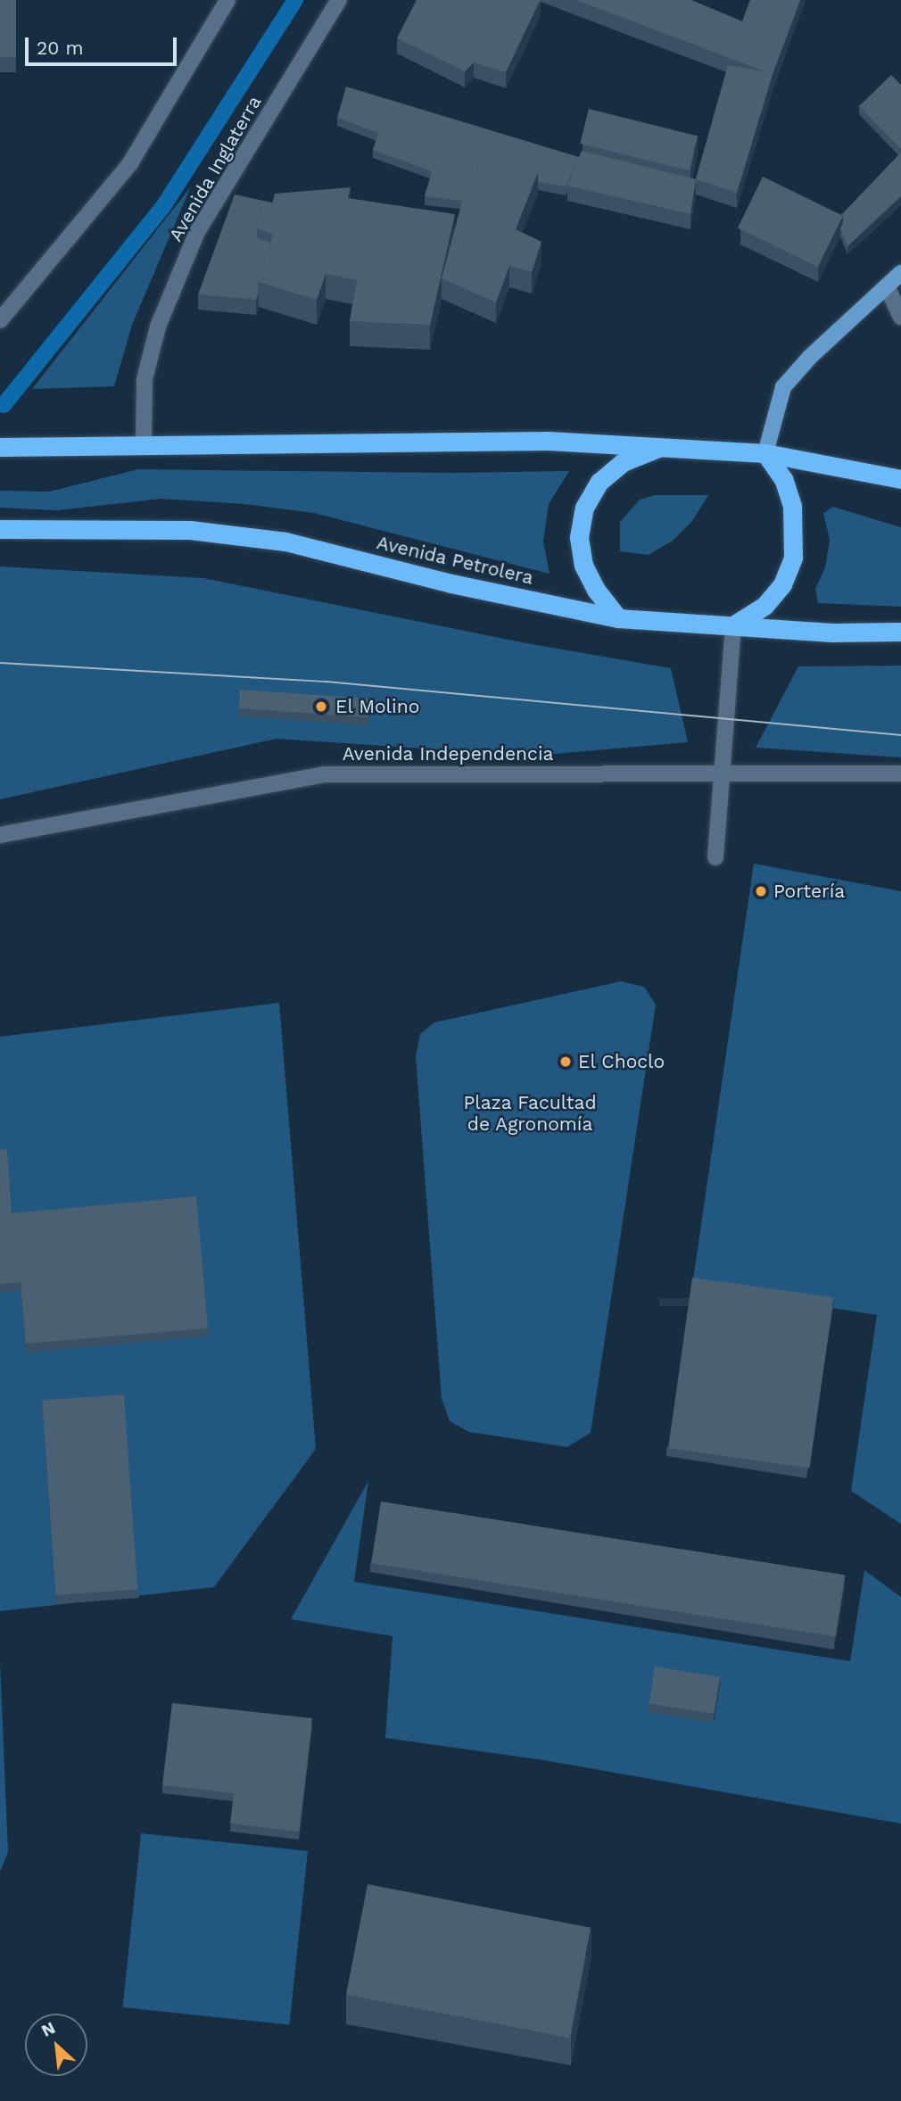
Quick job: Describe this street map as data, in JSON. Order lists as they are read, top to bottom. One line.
{"streets":{"highway":["Avenida Petrolera"],"street":["Avenida Inglaterra","Avenida Independencia"]},"parks":["Plaza Facultad de Agronomía"],"places":["El Molino","Portería","El Choclo"],"scale_bar":"20 m","north":"top left"}
